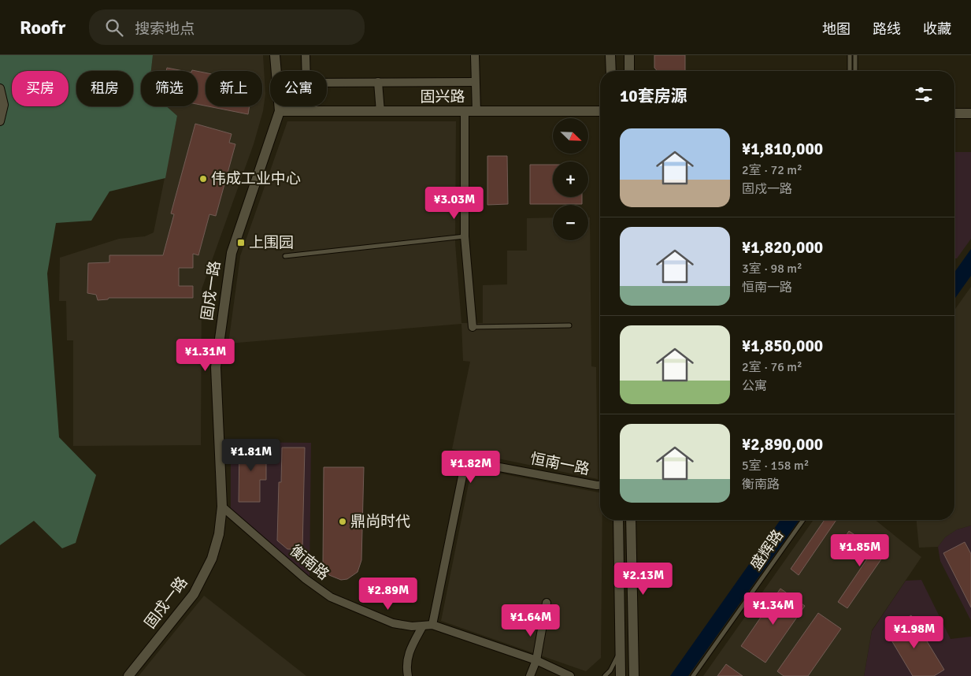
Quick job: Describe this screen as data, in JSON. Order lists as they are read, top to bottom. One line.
{"streets":{"street":["固兴路","固戍一路","恒南一路","衡南路"],"lane":["盛辉路"]},"crossings":[["固兴路","固戍一路"],["固戍一路","衡南路"],["恒南一路","衡南路"]],"places":{"other":["伟成工业中心","鼎尚时代"],"transit":["上围园"]},"north":"bottom right","page":{"header":"Roofr","search":"搜索地点","nav":["地图","路线","收藏"],"chip":["买房","租房","筛选","新上","公寓"],"heading":"10套房源","map_buttons":["+","−"],"list":[{"name":"¥1,810,000","note":"2室 · 72 m² · 固戍一路"},{"name":"¥1,820,000","note":"3室 · 98 m² · 恒南一路"},{"name":"¥1,850,000","note":"2室 · 76 m² · 公寓"},{"name":"¥2,890,000","note":"5室 · 158 m² · 衡南路"}],"price":["¥3.03M","¥1.31M","¥1.81M","¥1.82M","¥1.85M","¥2.13M","¥2.89M","¥1.34M","¥1.64M","¥1.98M"]}}
